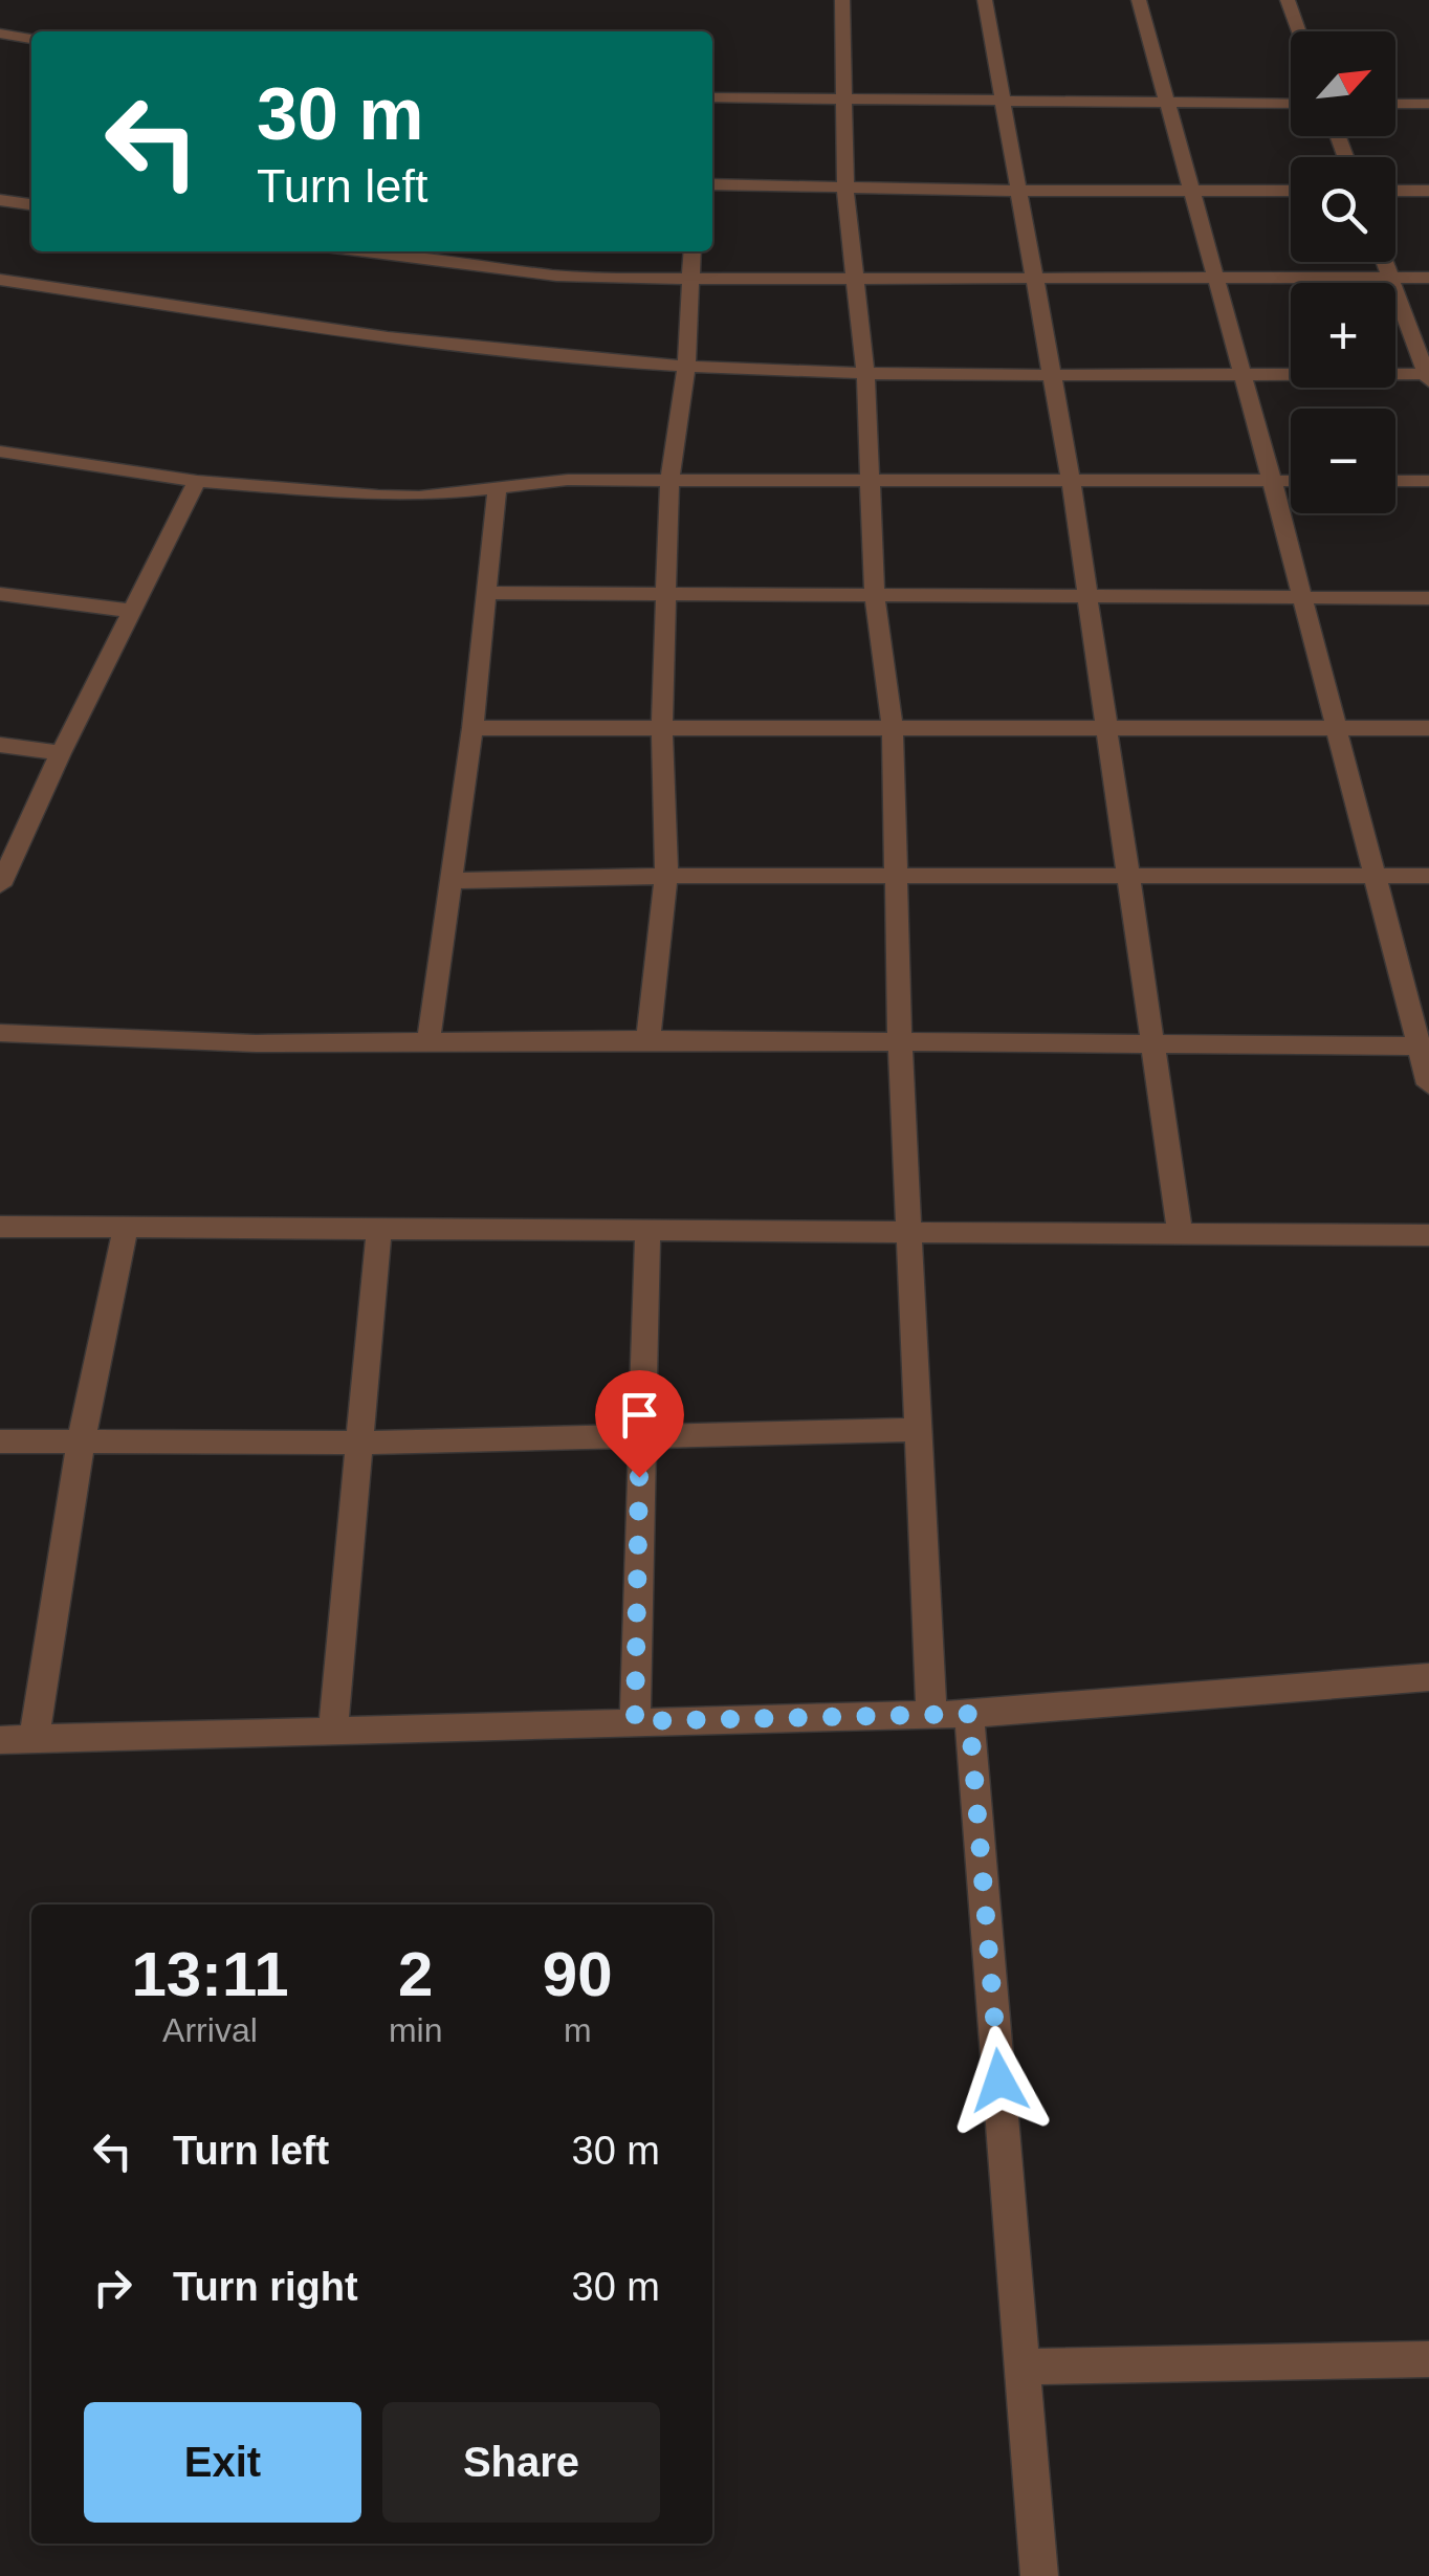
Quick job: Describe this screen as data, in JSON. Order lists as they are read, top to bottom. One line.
{"north":"top right","page":{"map_buttons":["+","−"],"turn":["30 m","Turn left"],"eta":["13:11","Arrival","2","min","90","m"],"list":[{"name":"Turn left","value":"30 m"},{"name":"Turn right","value":"30 m"}],"buttons":["Exit","Share"]}}
